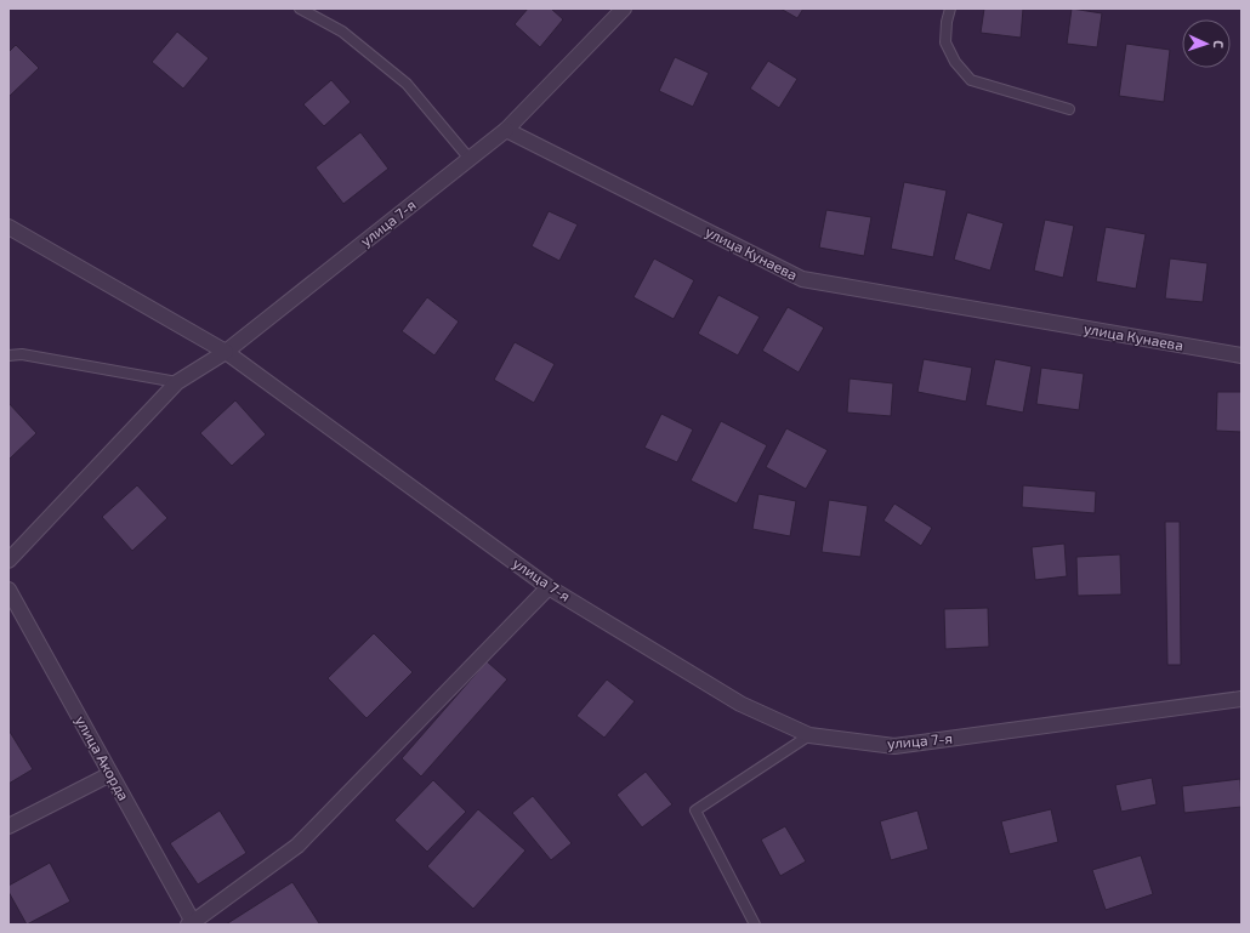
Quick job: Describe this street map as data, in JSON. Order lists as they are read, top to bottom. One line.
{"streets":{"street":["улица 7-я","улица Кунаева","улица Акорда"]},"crossings":[["улица 7-я","улица Кунаева"]],"north":"right"}
